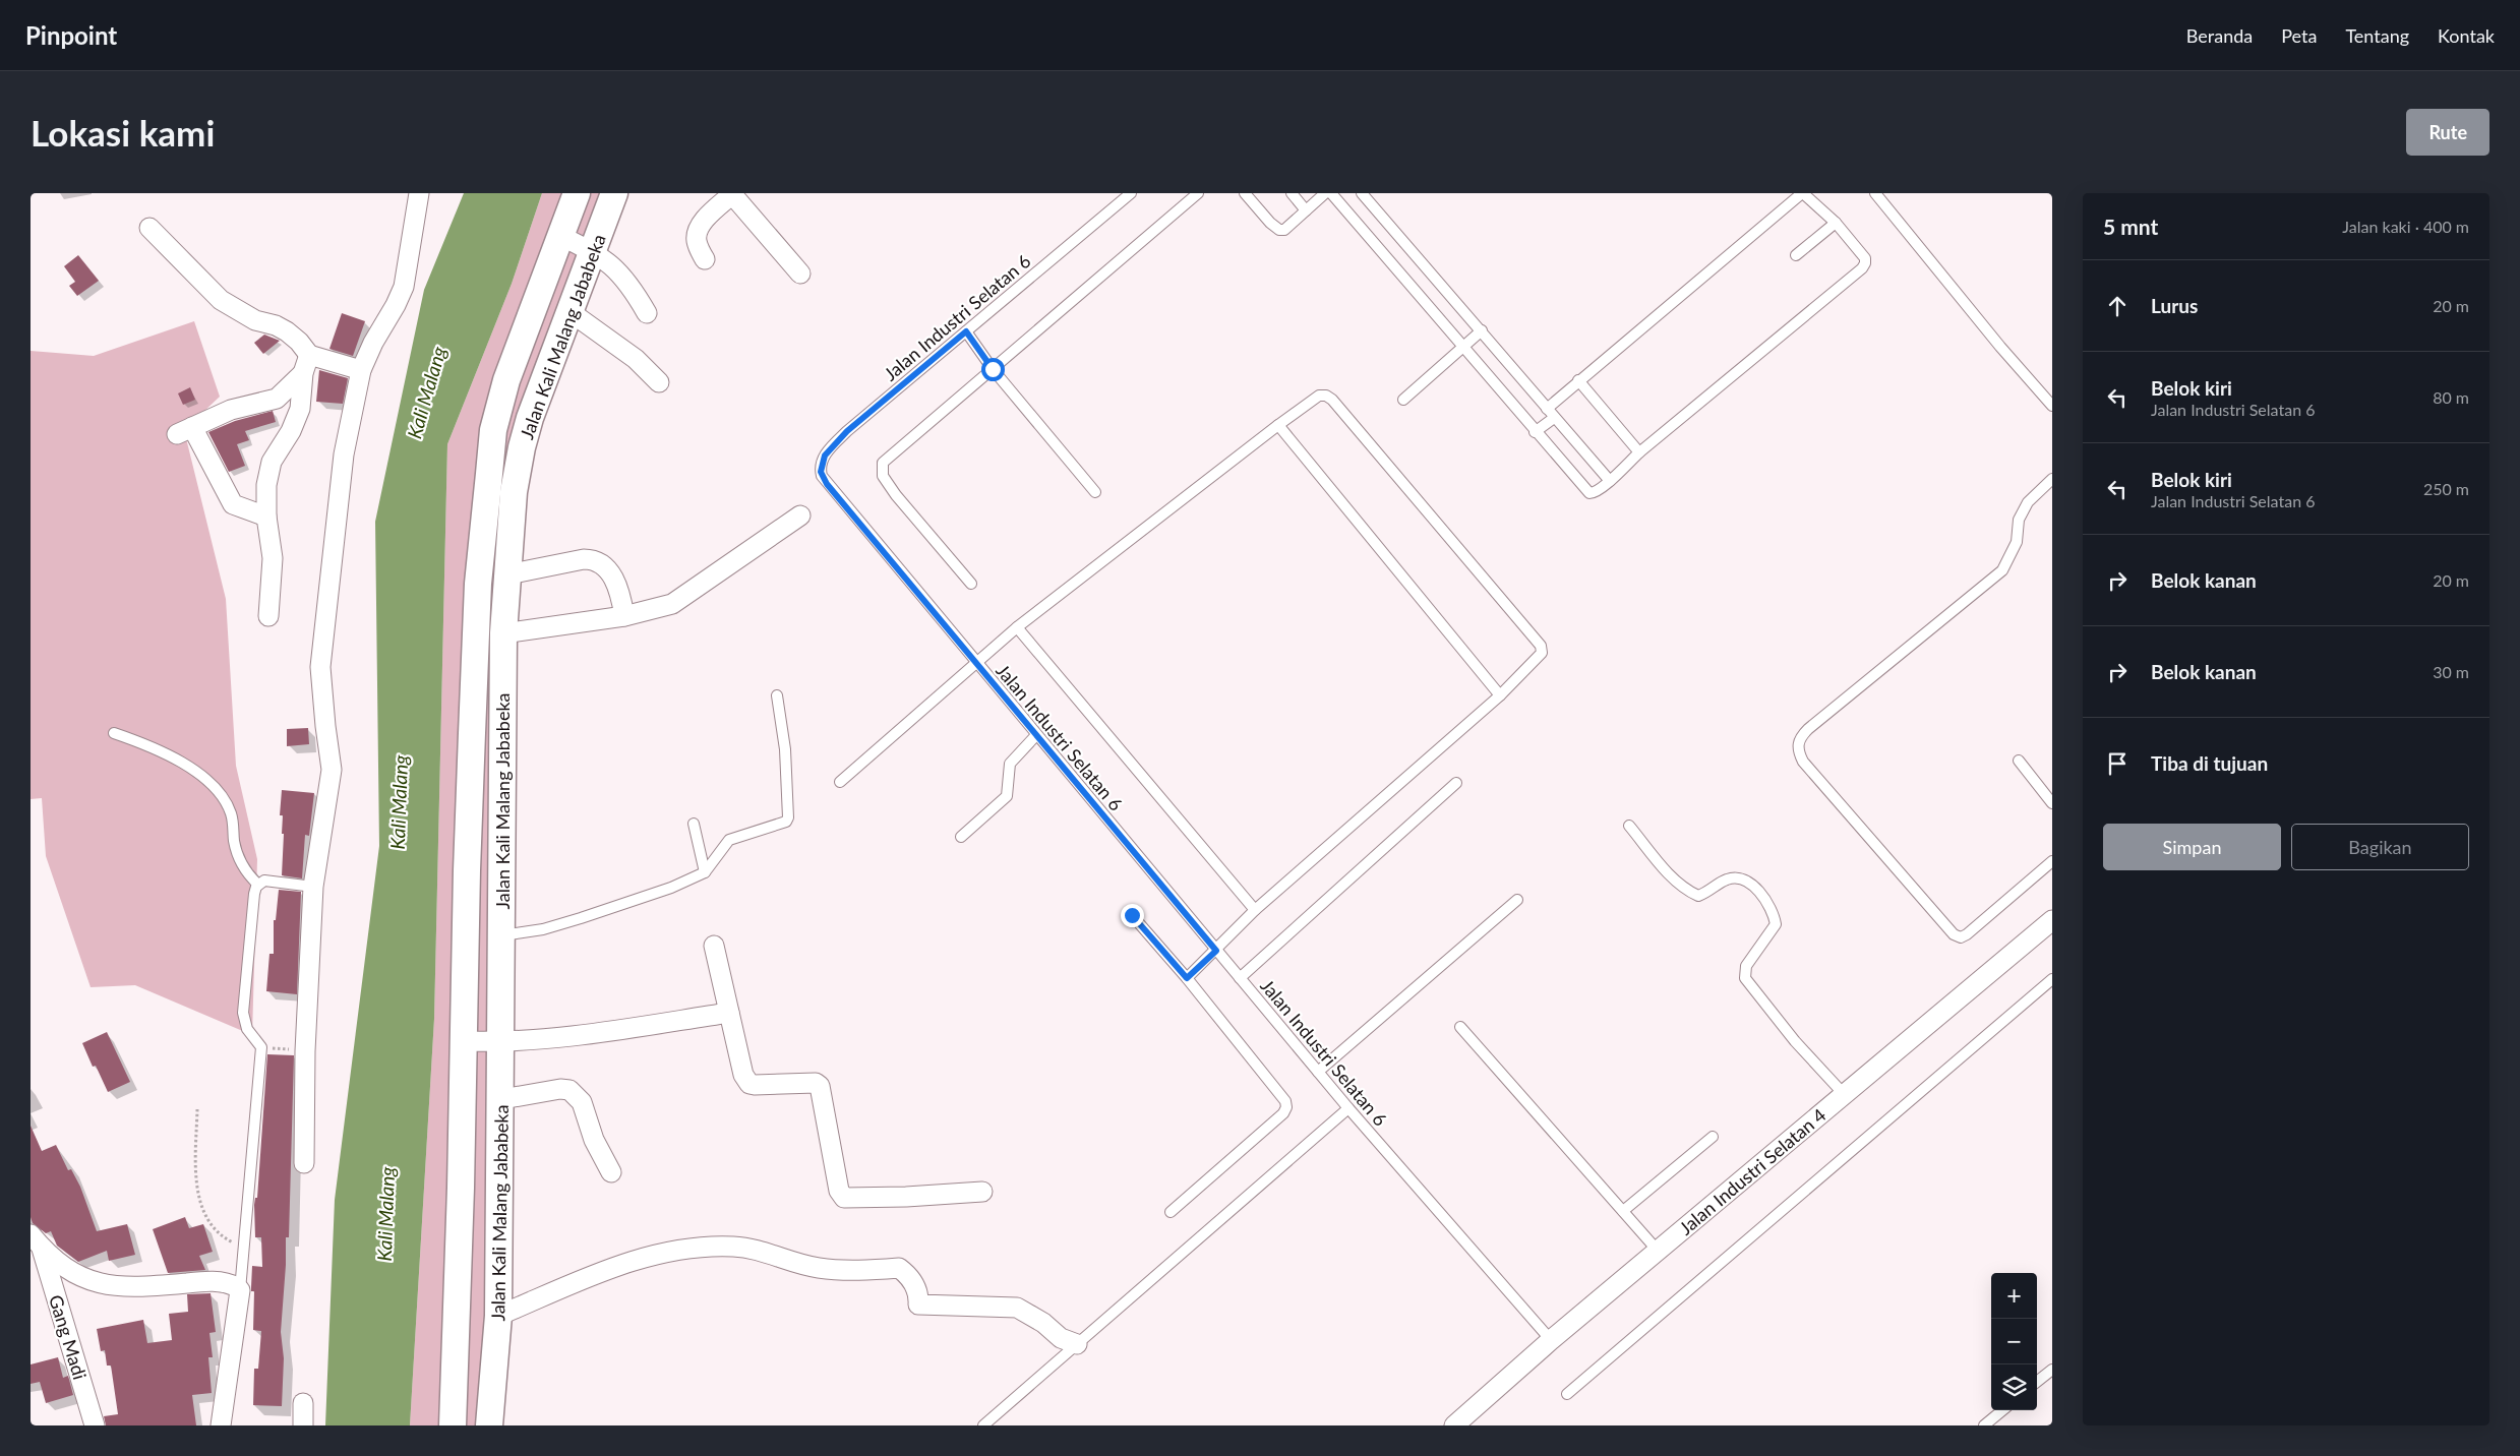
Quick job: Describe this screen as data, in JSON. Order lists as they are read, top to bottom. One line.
{"streets":{"main road":["Jalan Kali Malang Jababeka"],"street":["Jalan Industri Selatan 4","Gang Madi"],"lane":["Jalan Industri Selatan 6"]},"crossings":[["Jalan Industri Selatan 6","Jalan Industri Selatan 4"]],"water":["Kali Malang"],"page":{"header":"Pinpoint","nav":["Beranda","Peta","Tentang","Kontak"],"buttons":["Rute",["Simpan","Bagikan"]],"title":"Lokasi kami","heading":["5 mnt","Jalan kaki · 400 m"],"list":[["Lurus","20 m"],["Belok kiri","Jalan Industri Selatan 6","80 m"],["Belok kiri","Jalan Industri Selatan 6","250 m"],["Belok kanan","20 m"],["Belok kanan","30 m"],"Tiba di tujuan"],"map_buttons":["+","−"]}}
